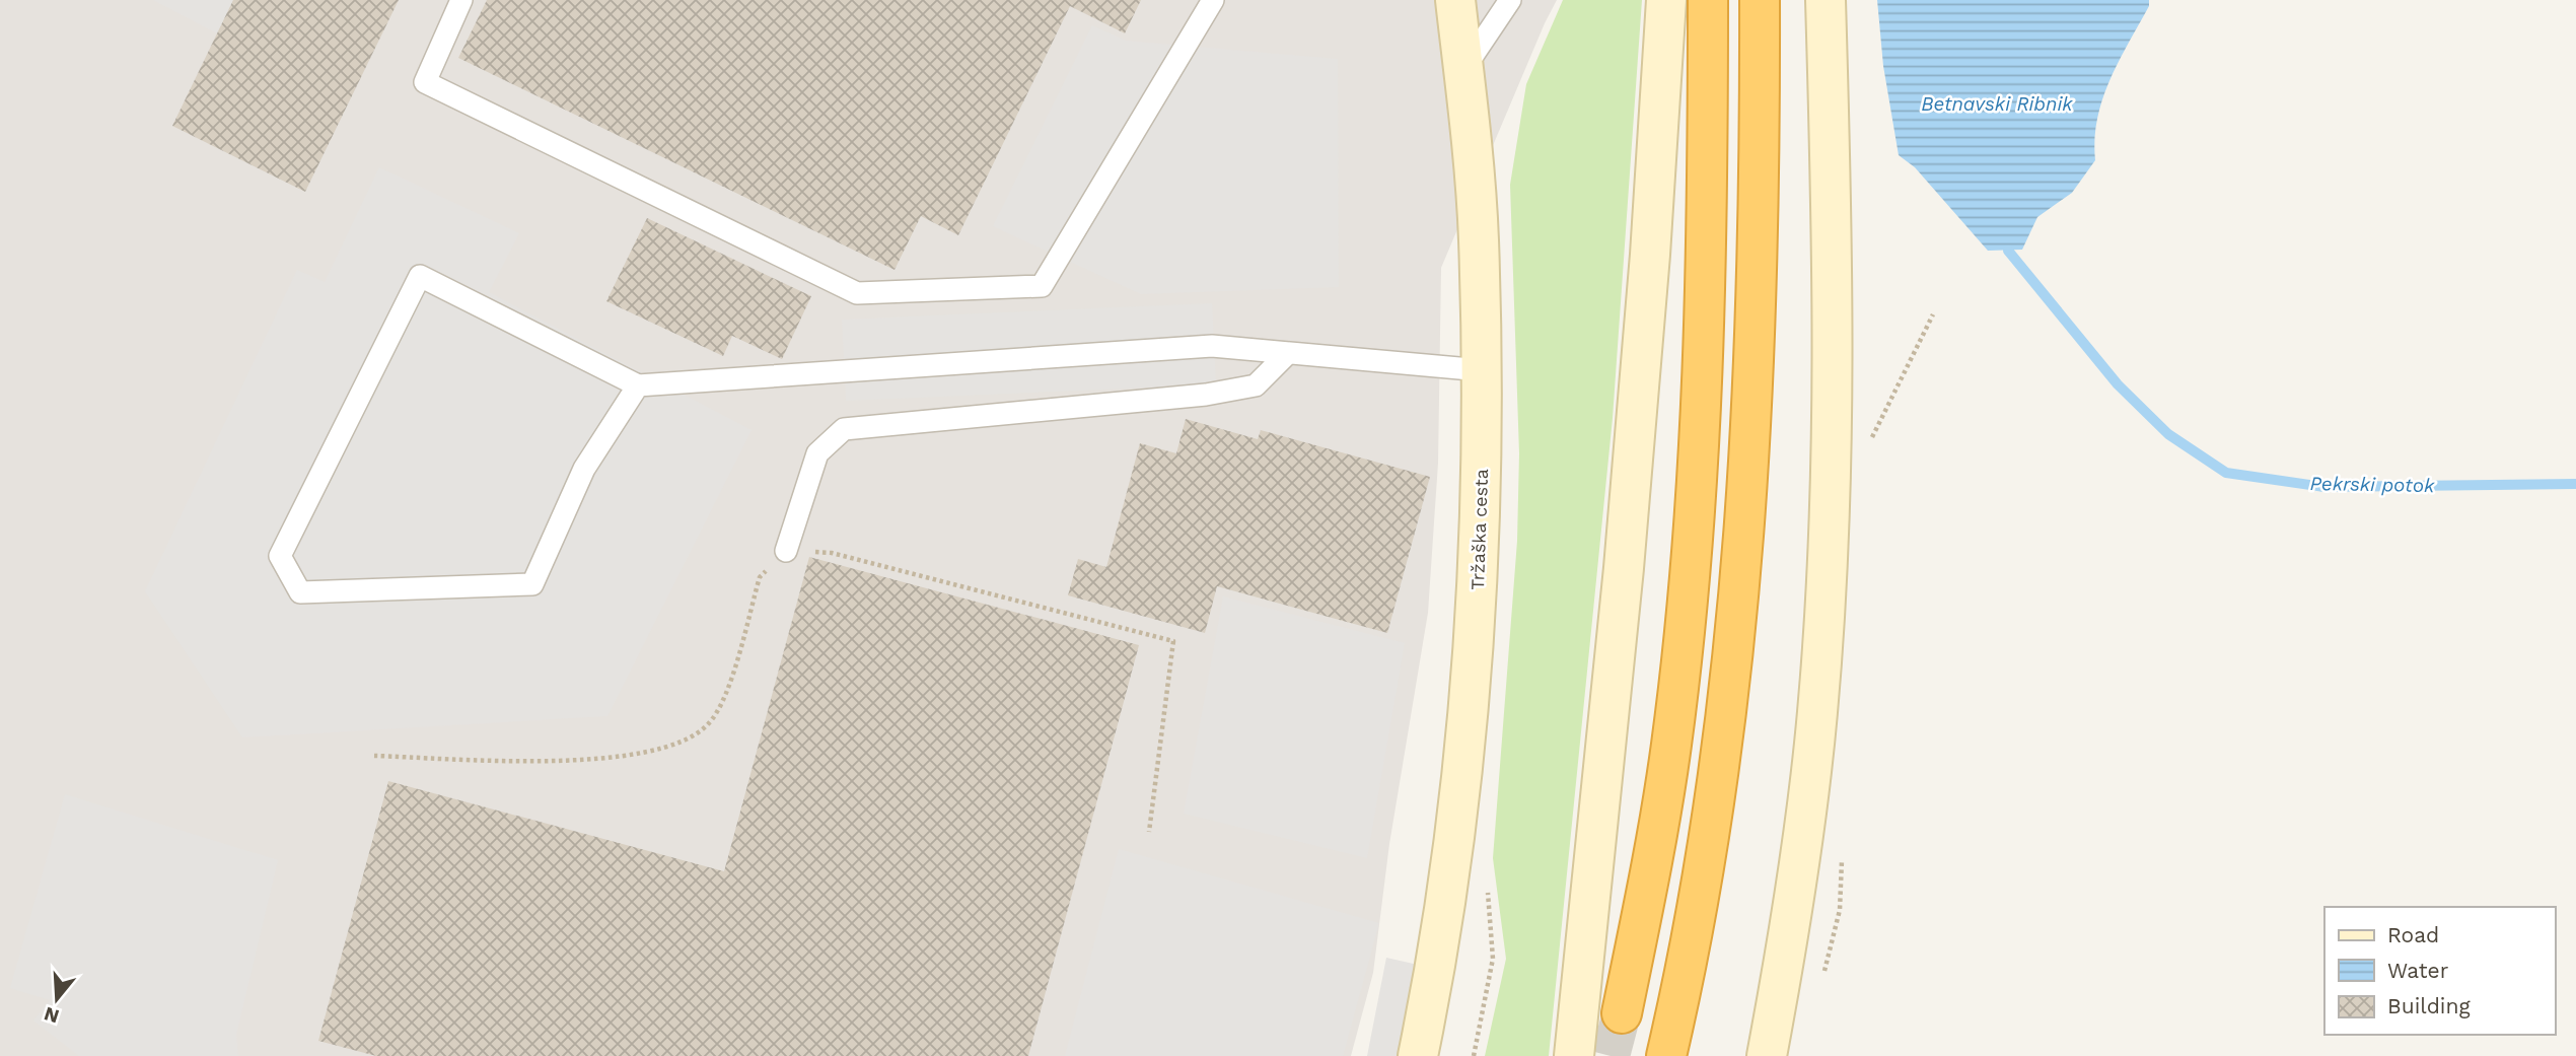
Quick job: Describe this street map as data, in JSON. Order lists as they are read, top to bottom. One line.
{"streets":{"main road":["Tržaška cesta"]},"water":["Betnavski Ribnik","Pekrski potok"],"legend":["Road","Water","Building"],"north":"bottom"}
